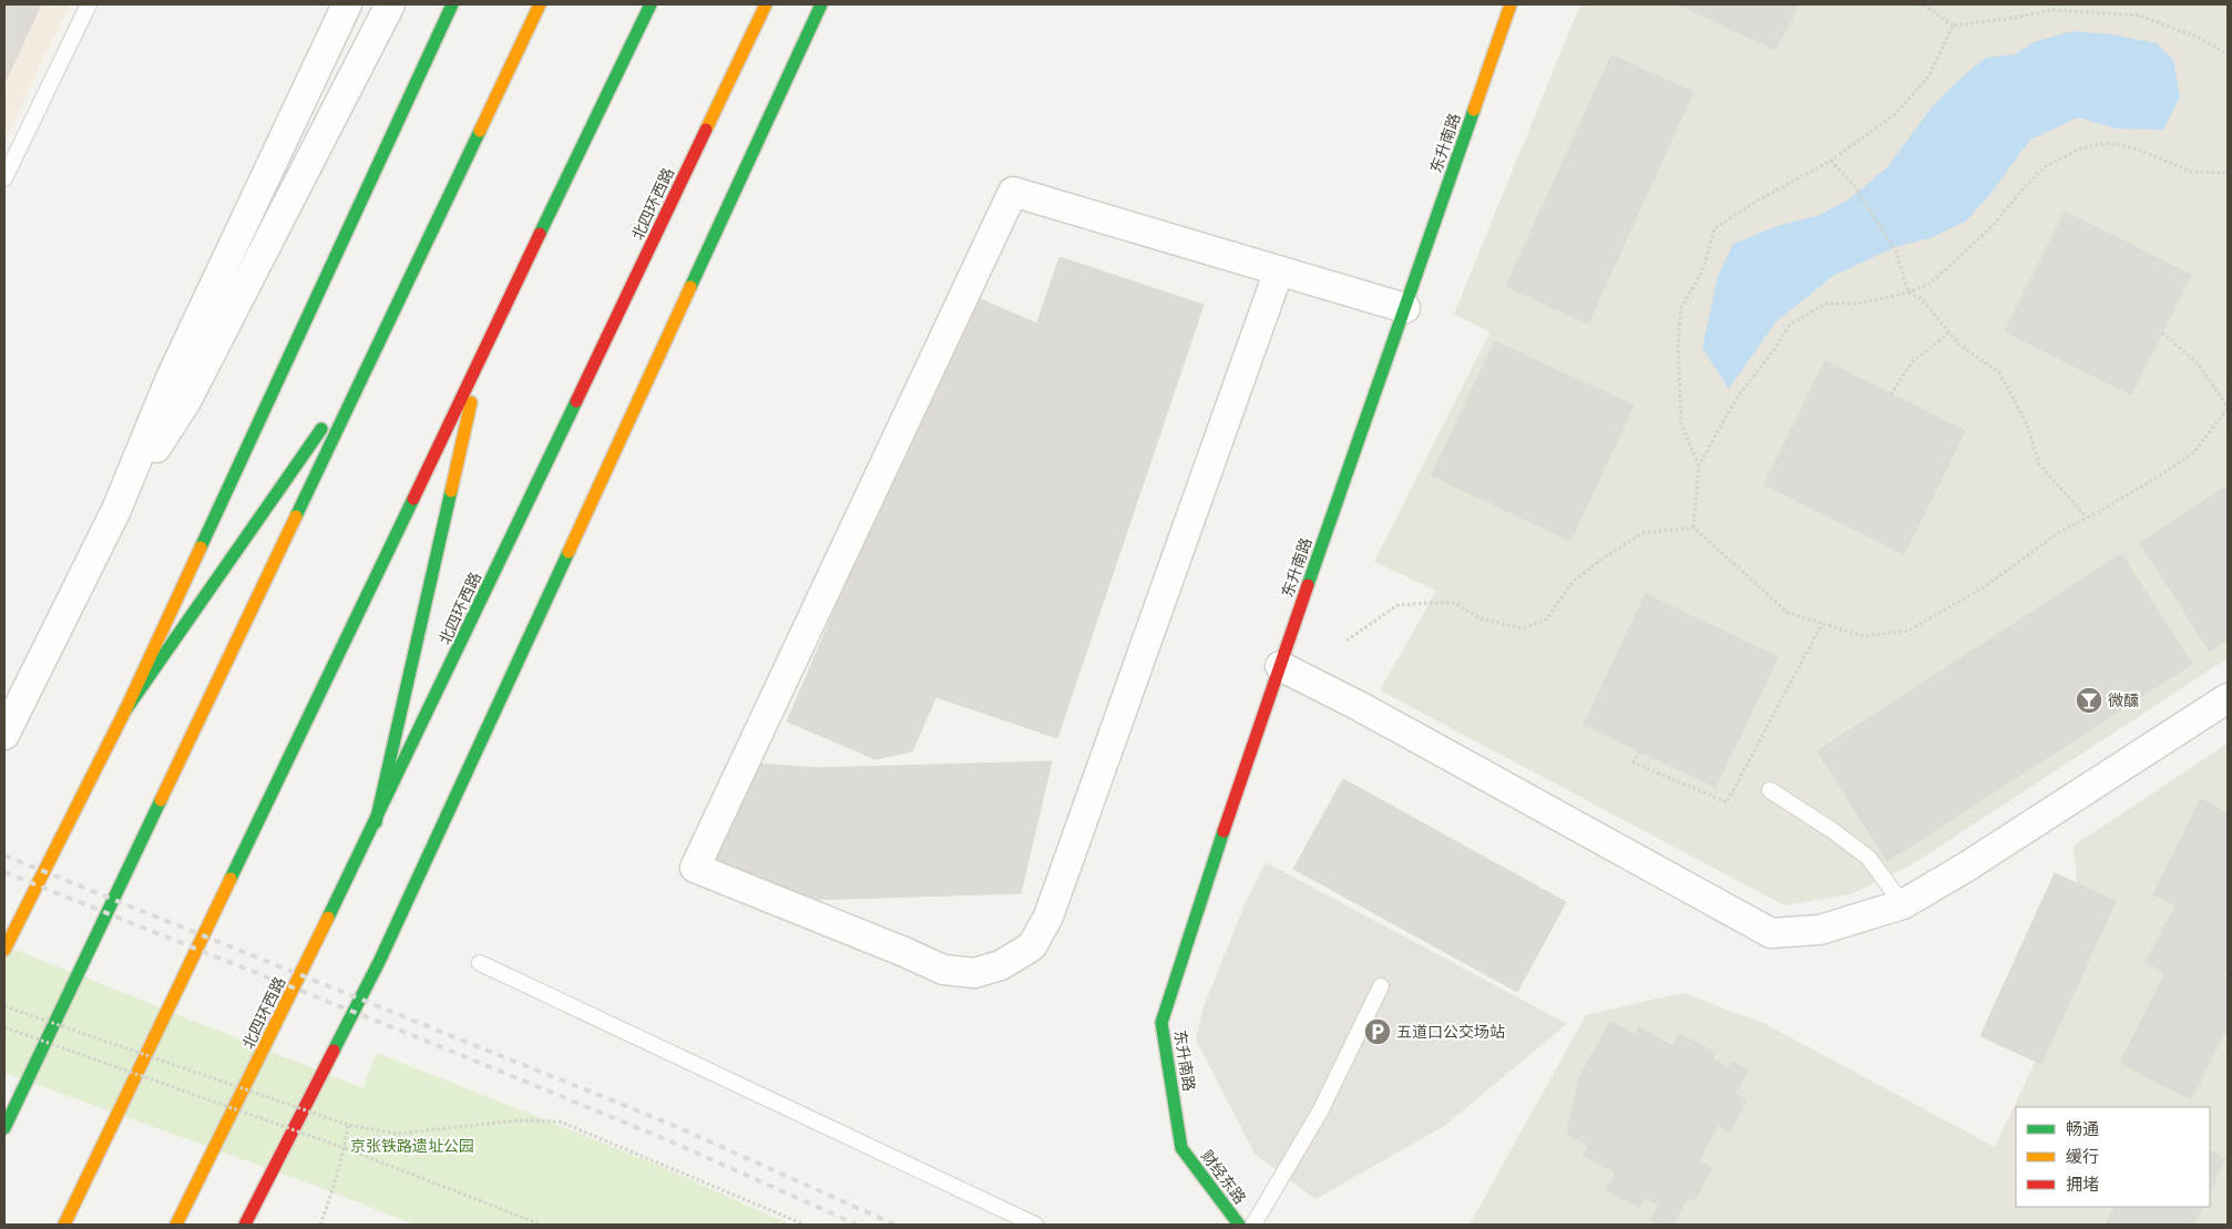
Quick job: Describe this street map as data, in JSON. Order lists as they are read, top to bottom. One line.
{"streets":{"main road":["东升南路","北四环西路","财经东路"]},"crossings":[["东升南路","财经东路"]],"parks":["京张铁路遗址公园"],"places":{"bar":["微醺"],"parking":["五道口公交场站"]},"legend":["畅通","缓行","拥堵"]}
